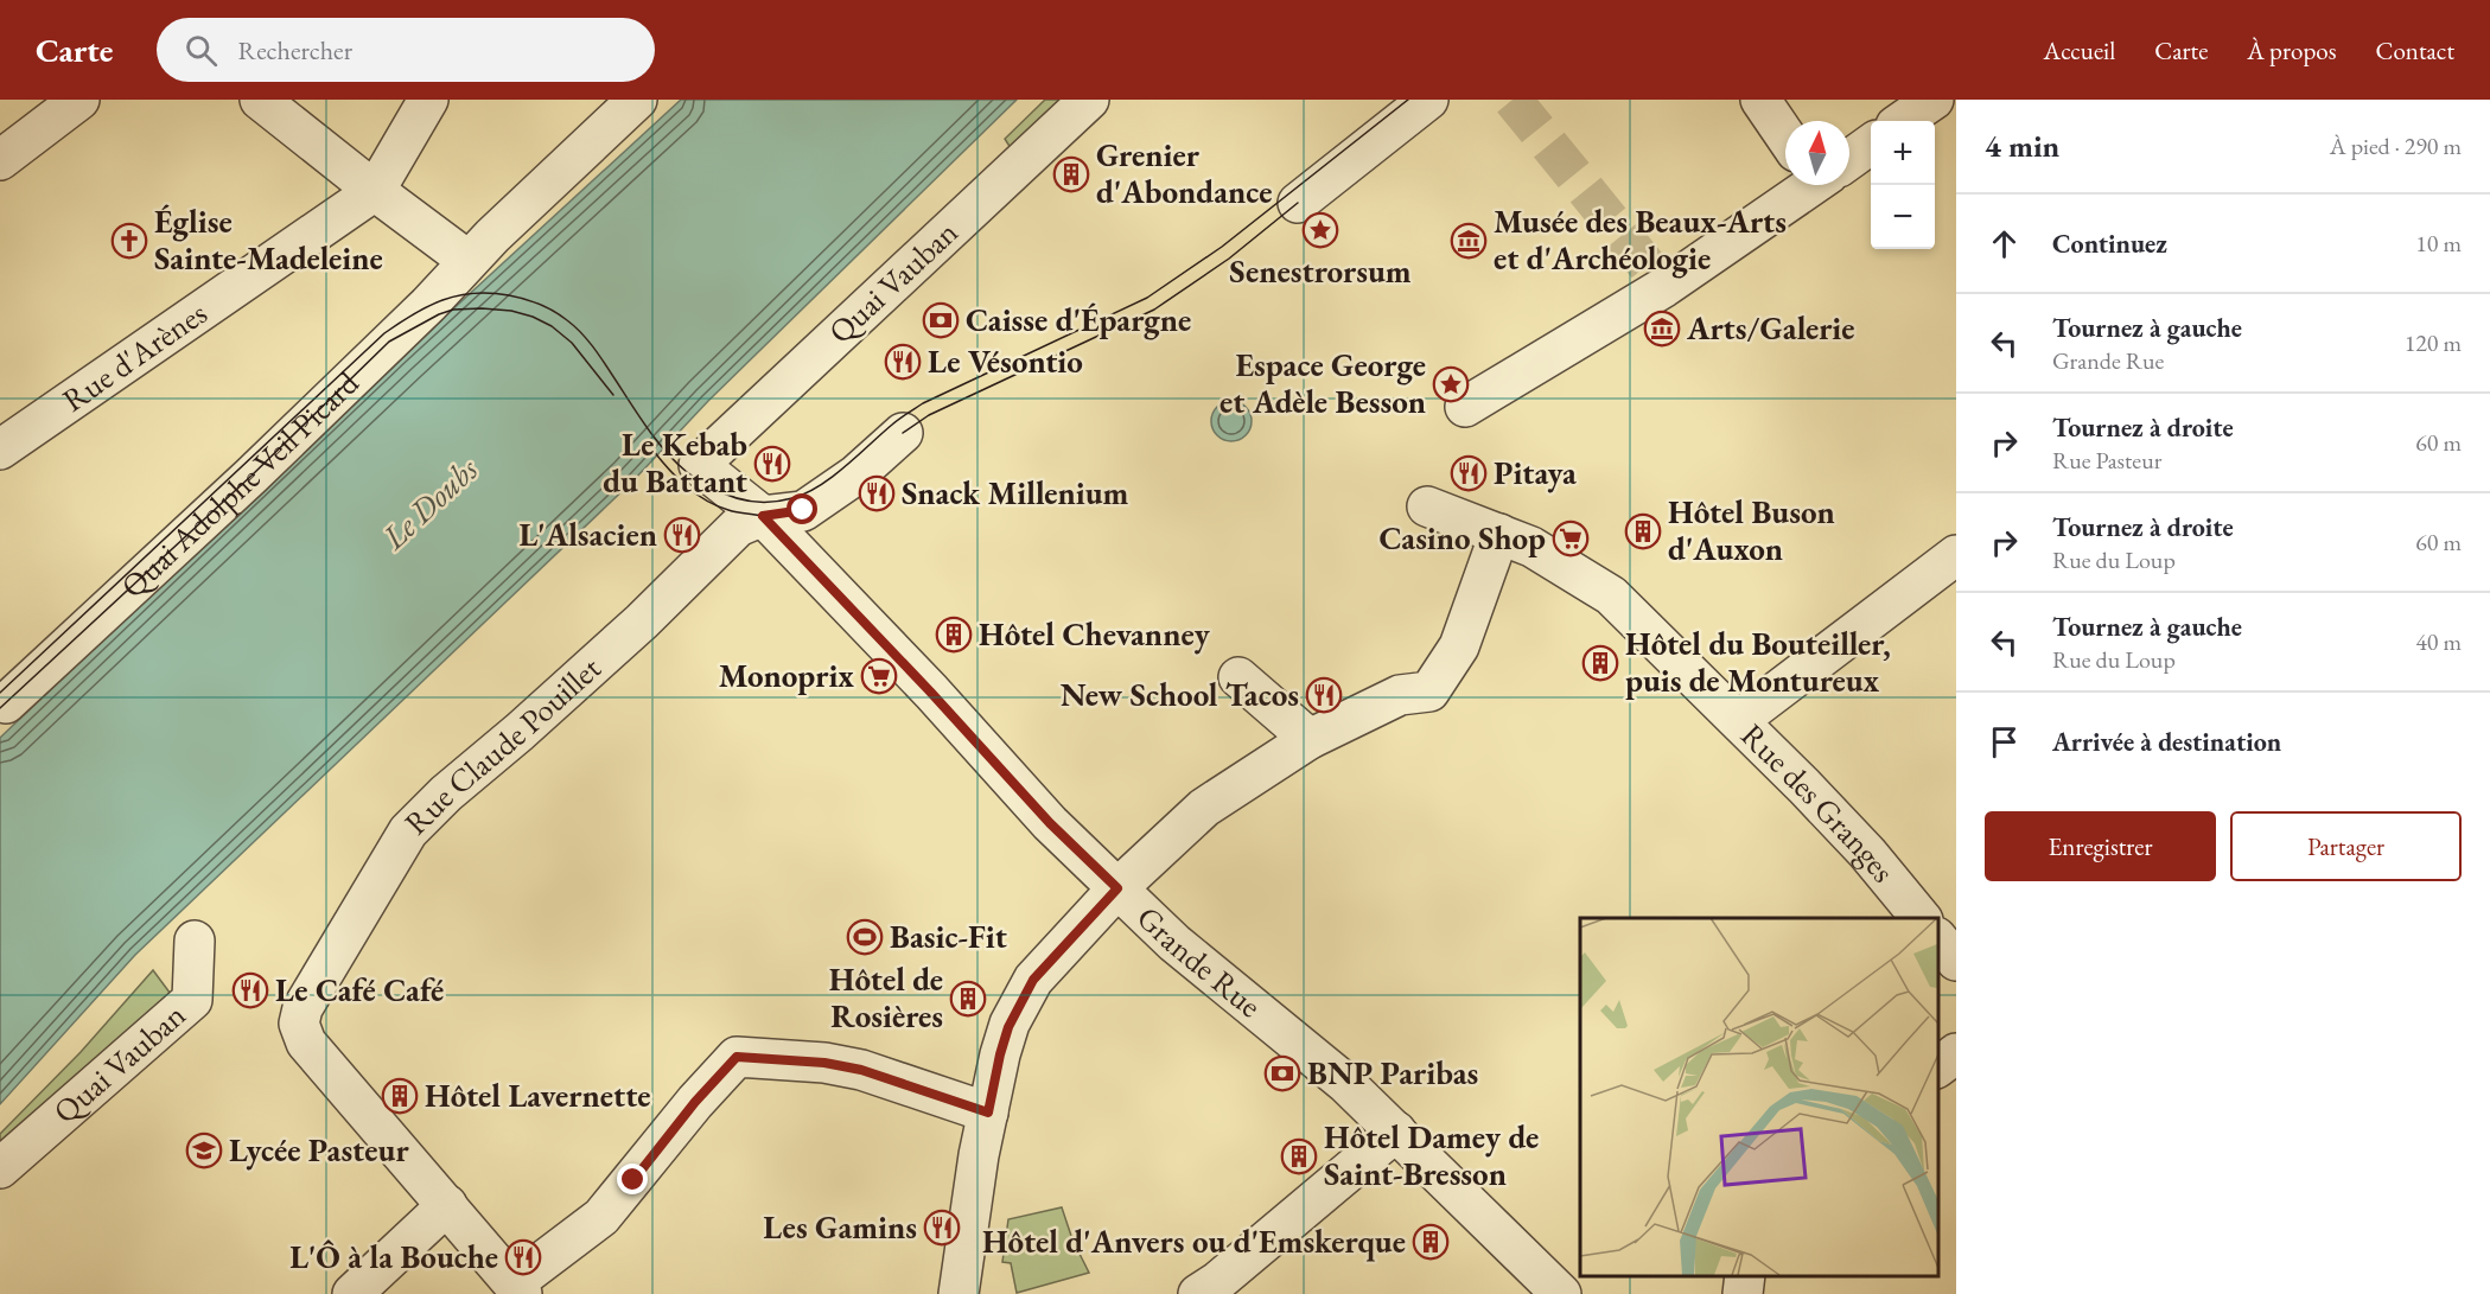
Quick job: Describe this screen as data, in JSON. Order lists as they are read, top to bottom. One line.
{"streets":{"street":["Quai Vauban","Rue d'Arènes","Quai Adolphe Veil Picard","Rue Claude Pouillet","Rue des Granges","Grande Rue"]},"crossings":[["Quai Vauban","Grande Rue"],["Rue Claude Pouillet","Grande Rue"]],"water":["Le Doubs"],"places":{"building":["Grenier d'Abondance","Hôtel Buson d'Auxon","Hôtel Chevanney","Hôtel du Bouteiller, puis de Montureux","Hôtel de Rosières","Hôtel Lavernette","Hôtel Damey de Saint-Bresson","Hôtel d'Anvers ou d'Emskerque"],"place":["Senestrorsum","Espace George et Adèle Besson"],"church":["Église Sainte-Madeleine"],"museum":["Musée des Beaux-Arts et d'Archéologie","Arts/Galerie"],"bank":["Caisse d'Épargne","BNP Paribas"],"restaurant":["Le Vésontio","Le Kebab du Battant","Pitaya","Snack Millenium","L'Alsacien","New School Tacos","Le Café Café","Les Gamins","L'Ô à la Bouche"],"supermarket":["Casino Shop","Monoprix"],"sports":["Basic-Fit"],"school or university":["Lycée Pasteur"]},"north":"top","page":{"header":"Carte","search":"Rechercher","nav":["Accueil","Carte","À propos","Contact"],"heading":["4 min","À pied · 290 m"],"map_buttons":["+","−"],"list":[["Continuez","10 m"],["Tournez à gauche","Grande Rue","120 m"],["Tournez à droite","Rue Pasteur","60 m"],["Tournez à droite","Rue du Loup","60 m"],["Tournez à gauche","Rue du Loup","40 m"],"Arrivée à destination"],"buttons":["Enregistrer","Partager"]}}
